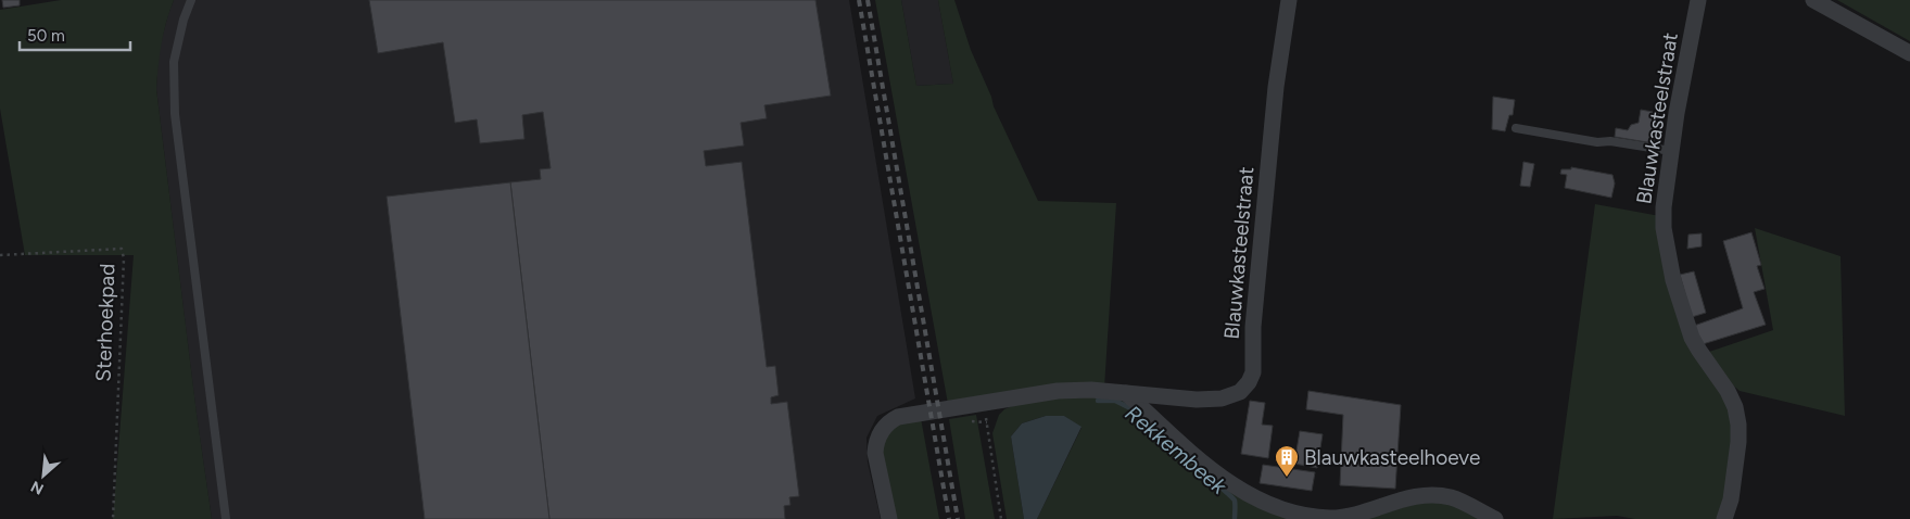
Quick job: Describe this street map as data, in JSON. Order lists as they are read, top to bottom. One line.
{"streets":{"street":["Blauwkasteelstraat"],"path":["Sterhoekpad"]},"water":["Rekkembeek"],"places":{"building":["Blauwkasteelhoeve"]},"scale_bar":"50 m","north":"bottom left"}
